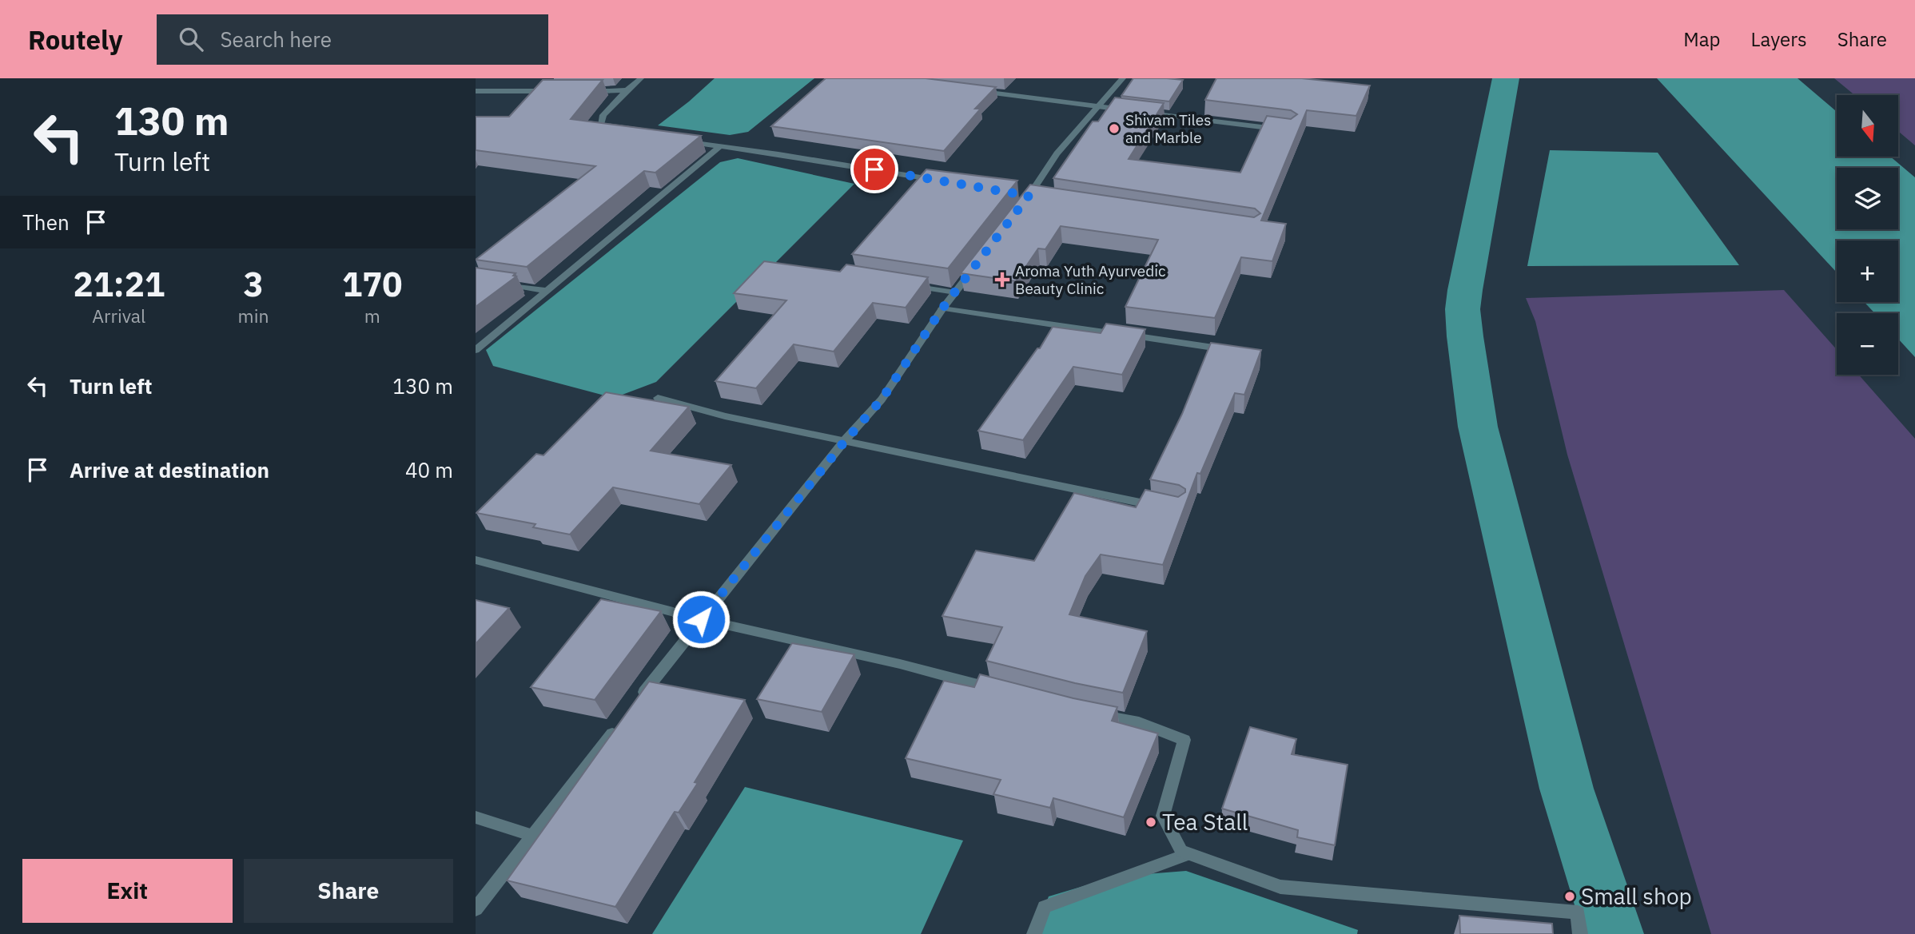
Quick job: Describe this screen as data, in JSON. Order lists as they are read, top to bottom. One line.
{"places":{"other":["Shivam Tiles and Marble","Tea Stall","Small shop"],"health":["Aroma Yuth Ayurvedic Beauty Clinic"]},"north":"bottom","page":{"header":"Routely","search":"Search here","nav":["Map","Layers","Share"],"turn":["130 m","Turn left"],"map_buttons":["+","−"],"then":"Then","eta":["21:21","Arrival","3","min","170","m"],"list":[{"name":"Turn left","value":"130 m"},{"name":"Arrive at destination","value":"40 m"}],"buttons":["Exit","Share"]}}
